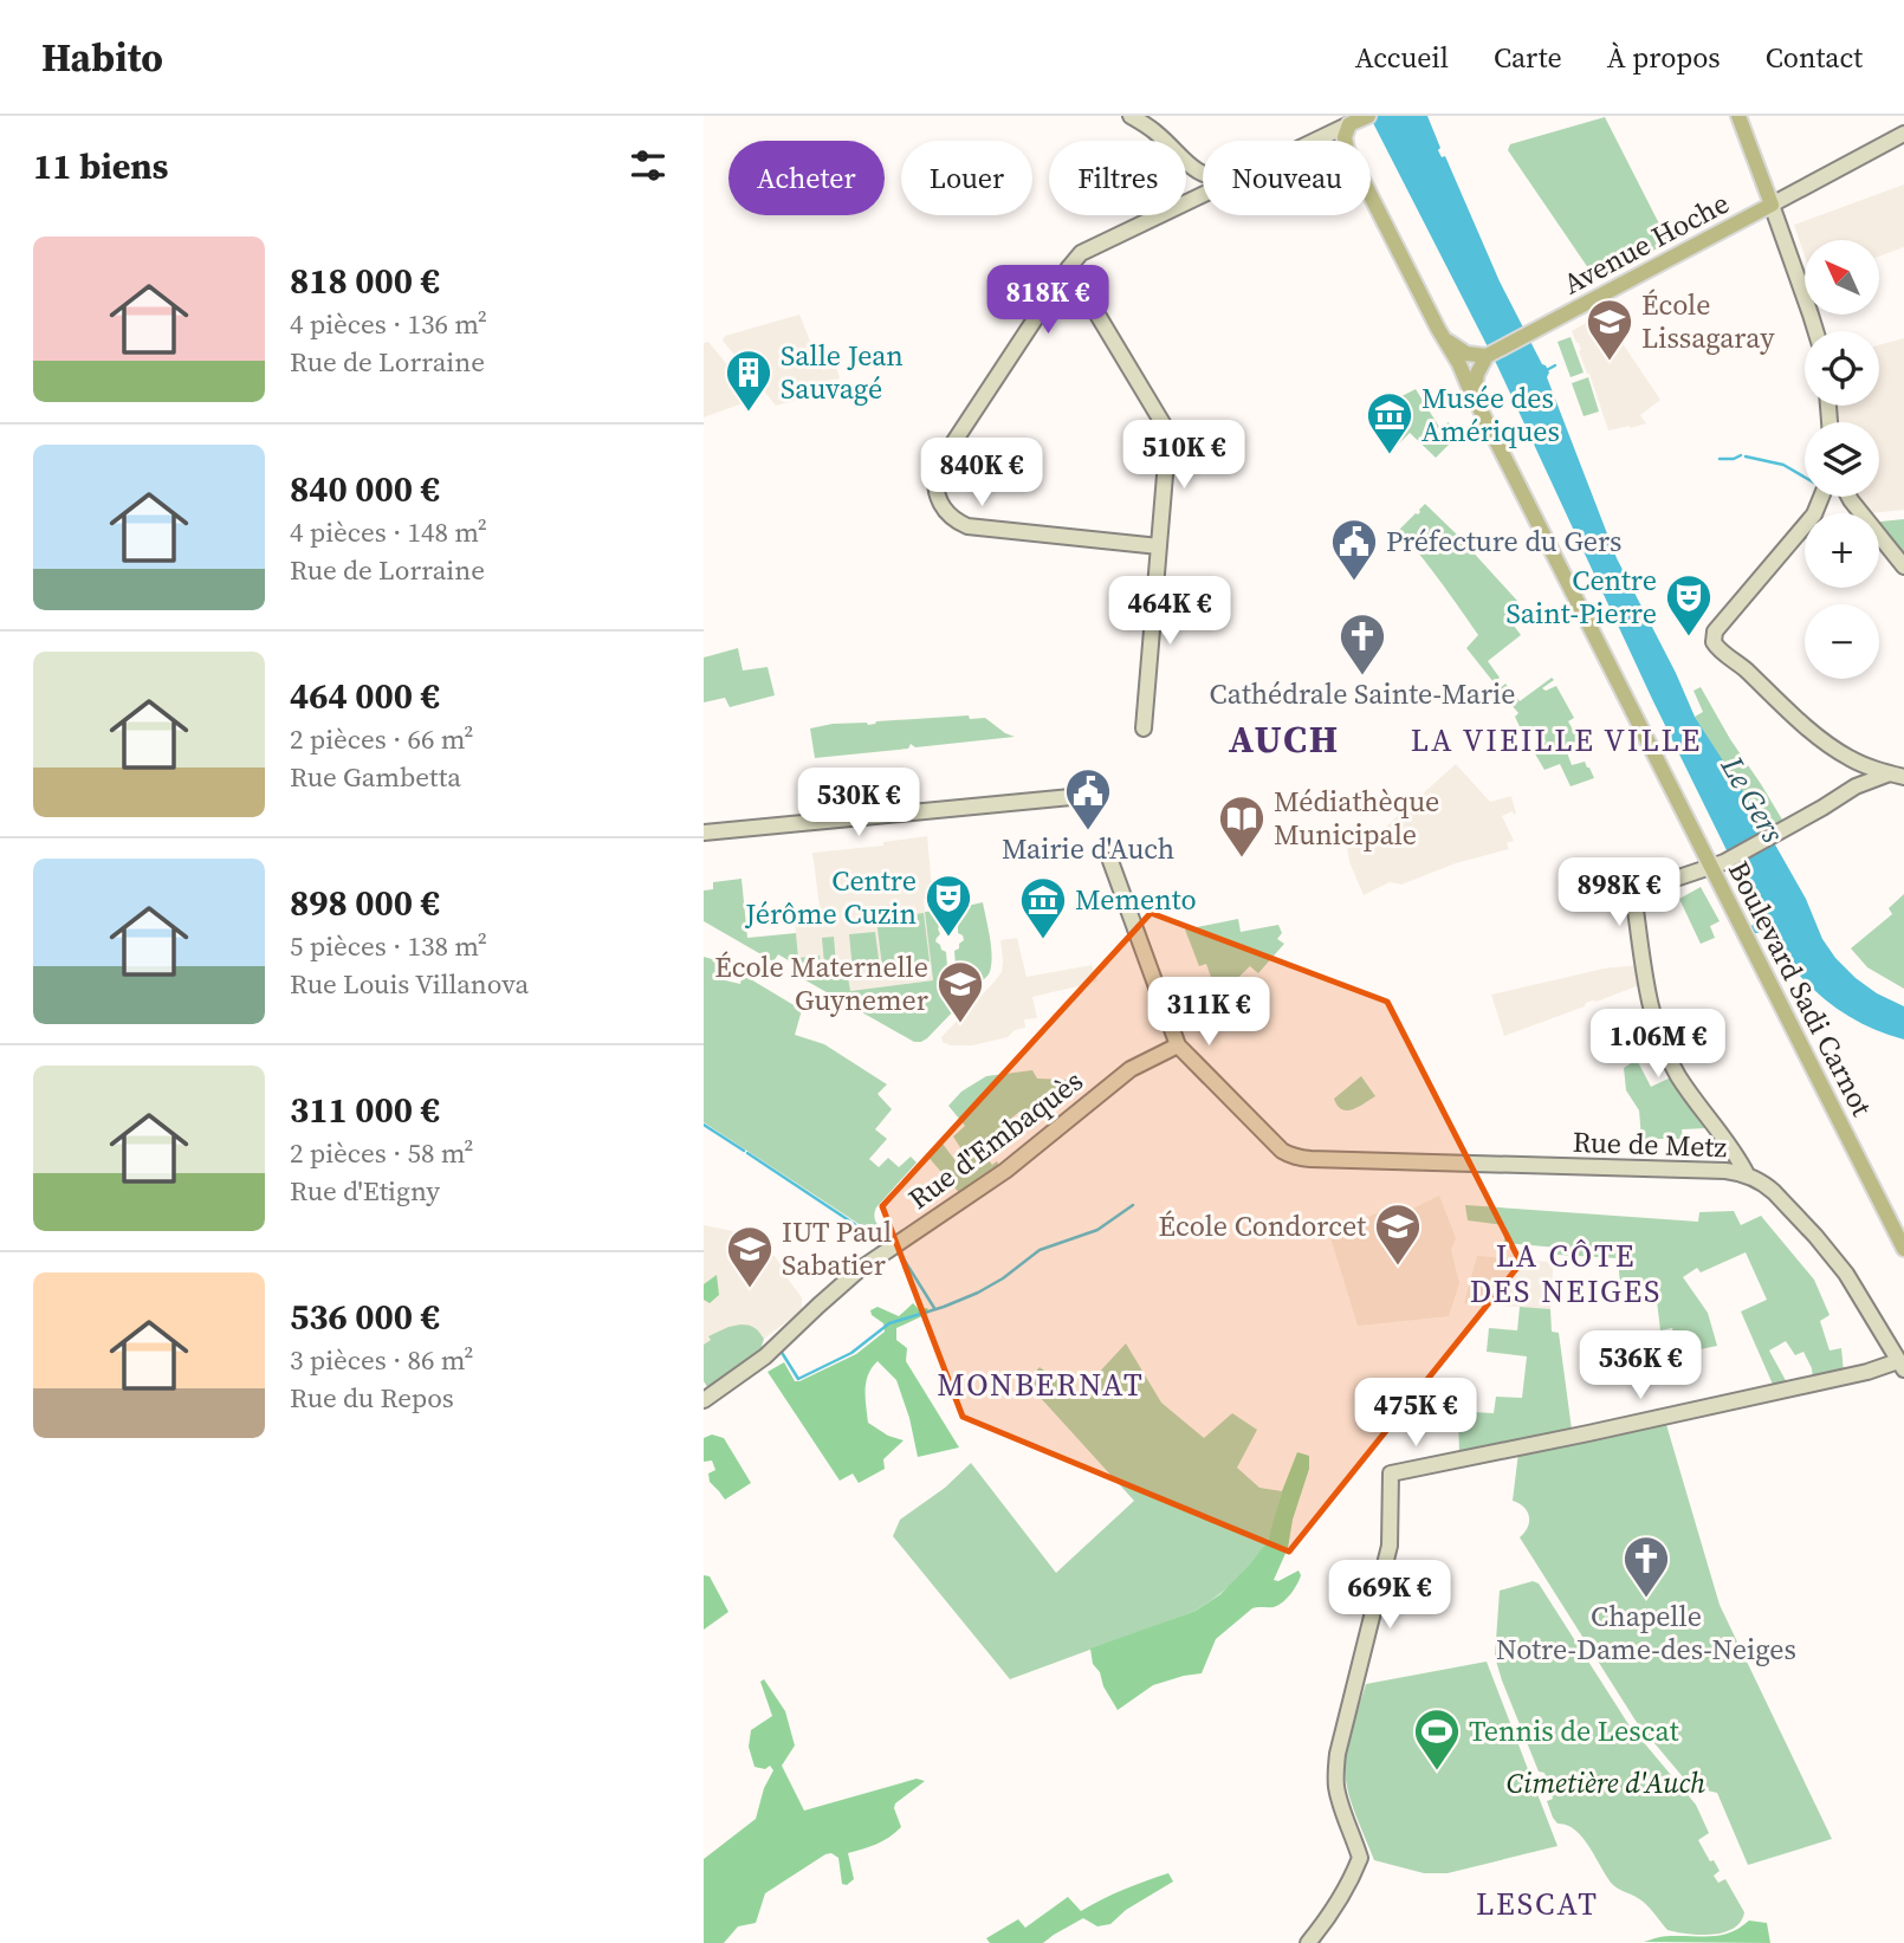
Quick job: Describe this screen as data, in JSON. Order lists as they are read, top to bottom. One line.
{"streets":{"main road":["Avenue Hoche","Boulevard Sadi Carnot","Rue d'Embaquès","Rue de Metz"]},"crossings":[["Avenue Hoche","Boulevard Sadi Carnot"],["Rue d'Embaquès","Rue de Metz"]],"districts":["AUCH","LA VIEILLE VILLE","LA CÔTE DES NEIGES","MONBERNAT","LESCAT"],"water":["Le Gers"],"parks":["Cimetière d'Auch"],"places":{"school or university":["École Lissagaray","École Maternelle Guynemer","École Condorcet","IUT Paul Sabatier"],"building":["Salle Jean Sauvagé"],"museum":["Musée des Amériques","Memento"],"public building":["Préfecture du Gers","Mairie d'Auch"],"theatre":["Centre Saint-Pierre","Centre Jérôme Cuzin"],"church":["Cathédrale Sainte-Marie","Chapelle Notre-Dame-des-Neiges"],"library":["Médiathèque Municipale"],"sports":["Tennis de Lescat"]},"north":"top left","page":{"header":"Habito","nav":["Accueil","Carte","À propos","Contact"],"heading":"11 biens","chip":["Acheter","Louer","Filtres","Nouveau"],"list":[{"name":"818 000 €","note":"4 pièces · 136 m² · Rue de Lorraine"},{"name":"840 000 €","note":"4 pièces · 148 m² · Rue de Lorraine"},{"name":"464 000 €","note":"2 pièces · 66 m² · Rue Gambetta"},{"name":"898 000 €","note":"5 pièces · 138 m² · Rue Louis Villanova"},{"name":"311 000 €","note":"2 pièces · 58 m² · Rue d'Etigny"},{"name":"536 000 €","note":"3 pièces · 86 m² · Rue du Repos"}],"map_buttons":["+","−"],"price":["818K €","510K €","840K €","464K €","530K €","898K €","311K €","1.06M €","536K €","475K €","669K €"]}}
